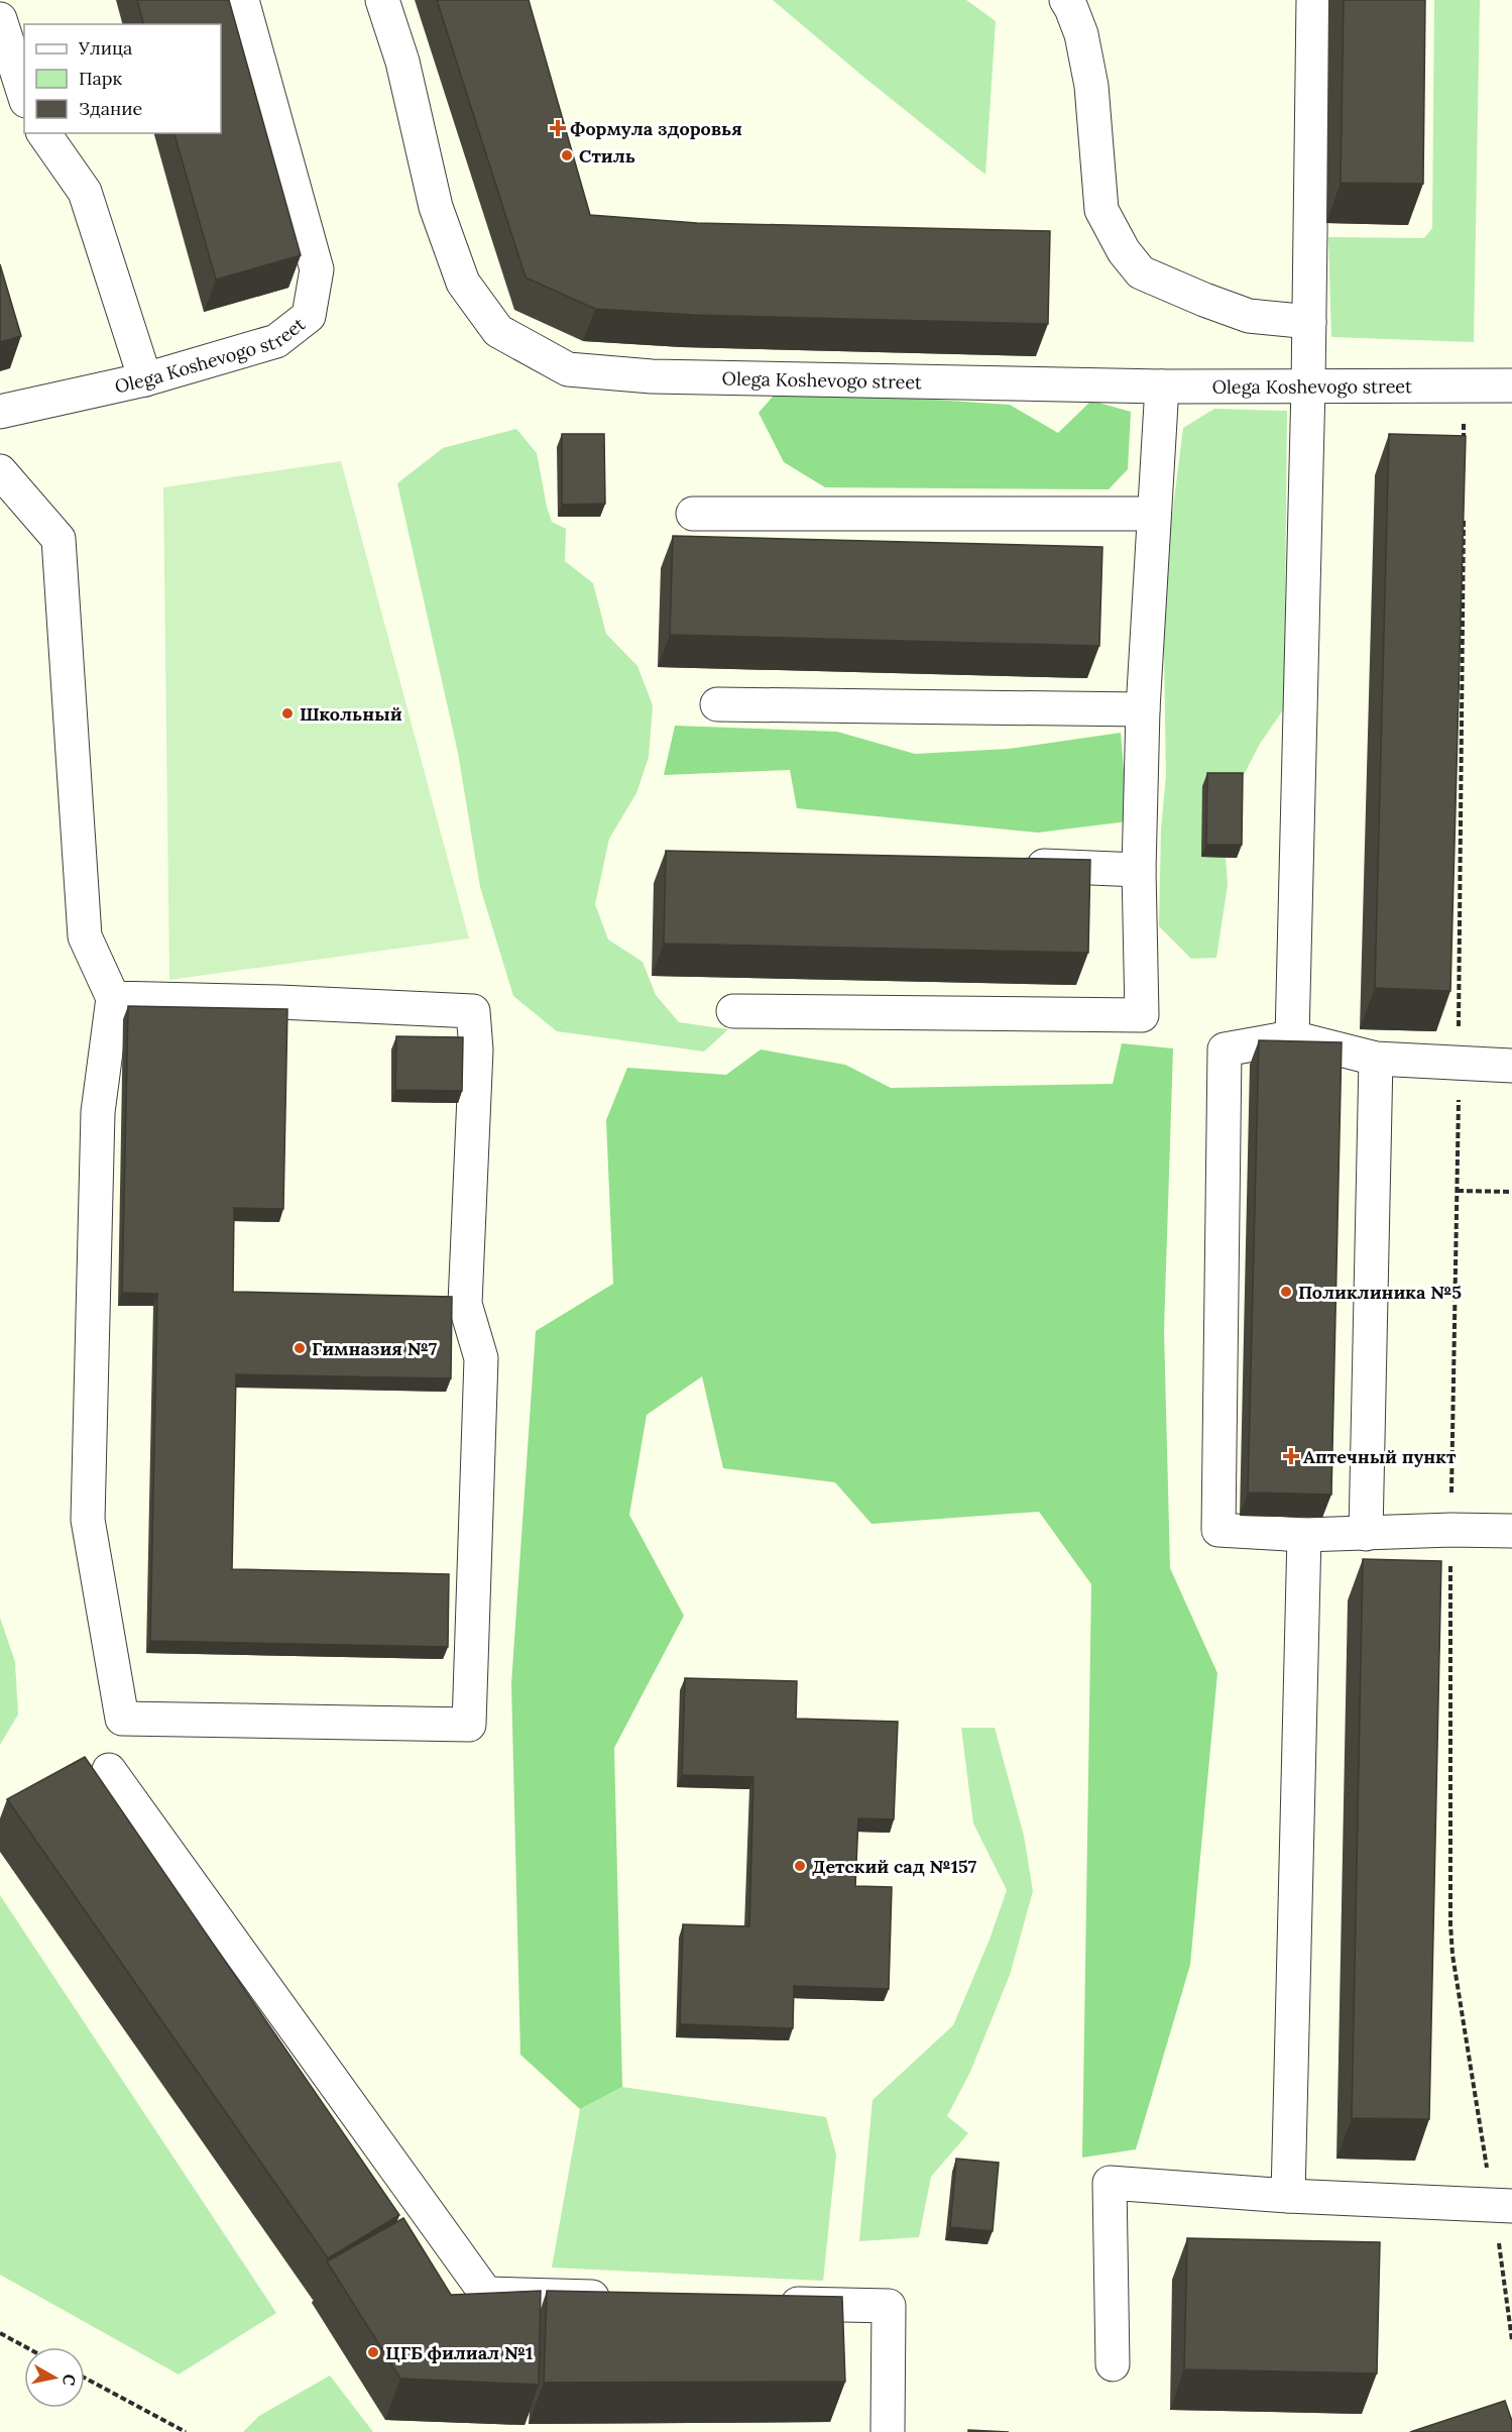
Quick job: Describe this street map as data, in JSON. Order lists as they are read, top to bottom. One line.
{"streets":{"street":["Olega Koshevogo street"]},"places":{"health":["Формула здоровья","Аптечный пункт"],"other":["Стиль","Школьный","Поликлиника №5","Гимназия №7","Детский сад №157","ЦГБ филиал №1"]},"legend":["Улица","Парк","Здание"],"north":"right"}
